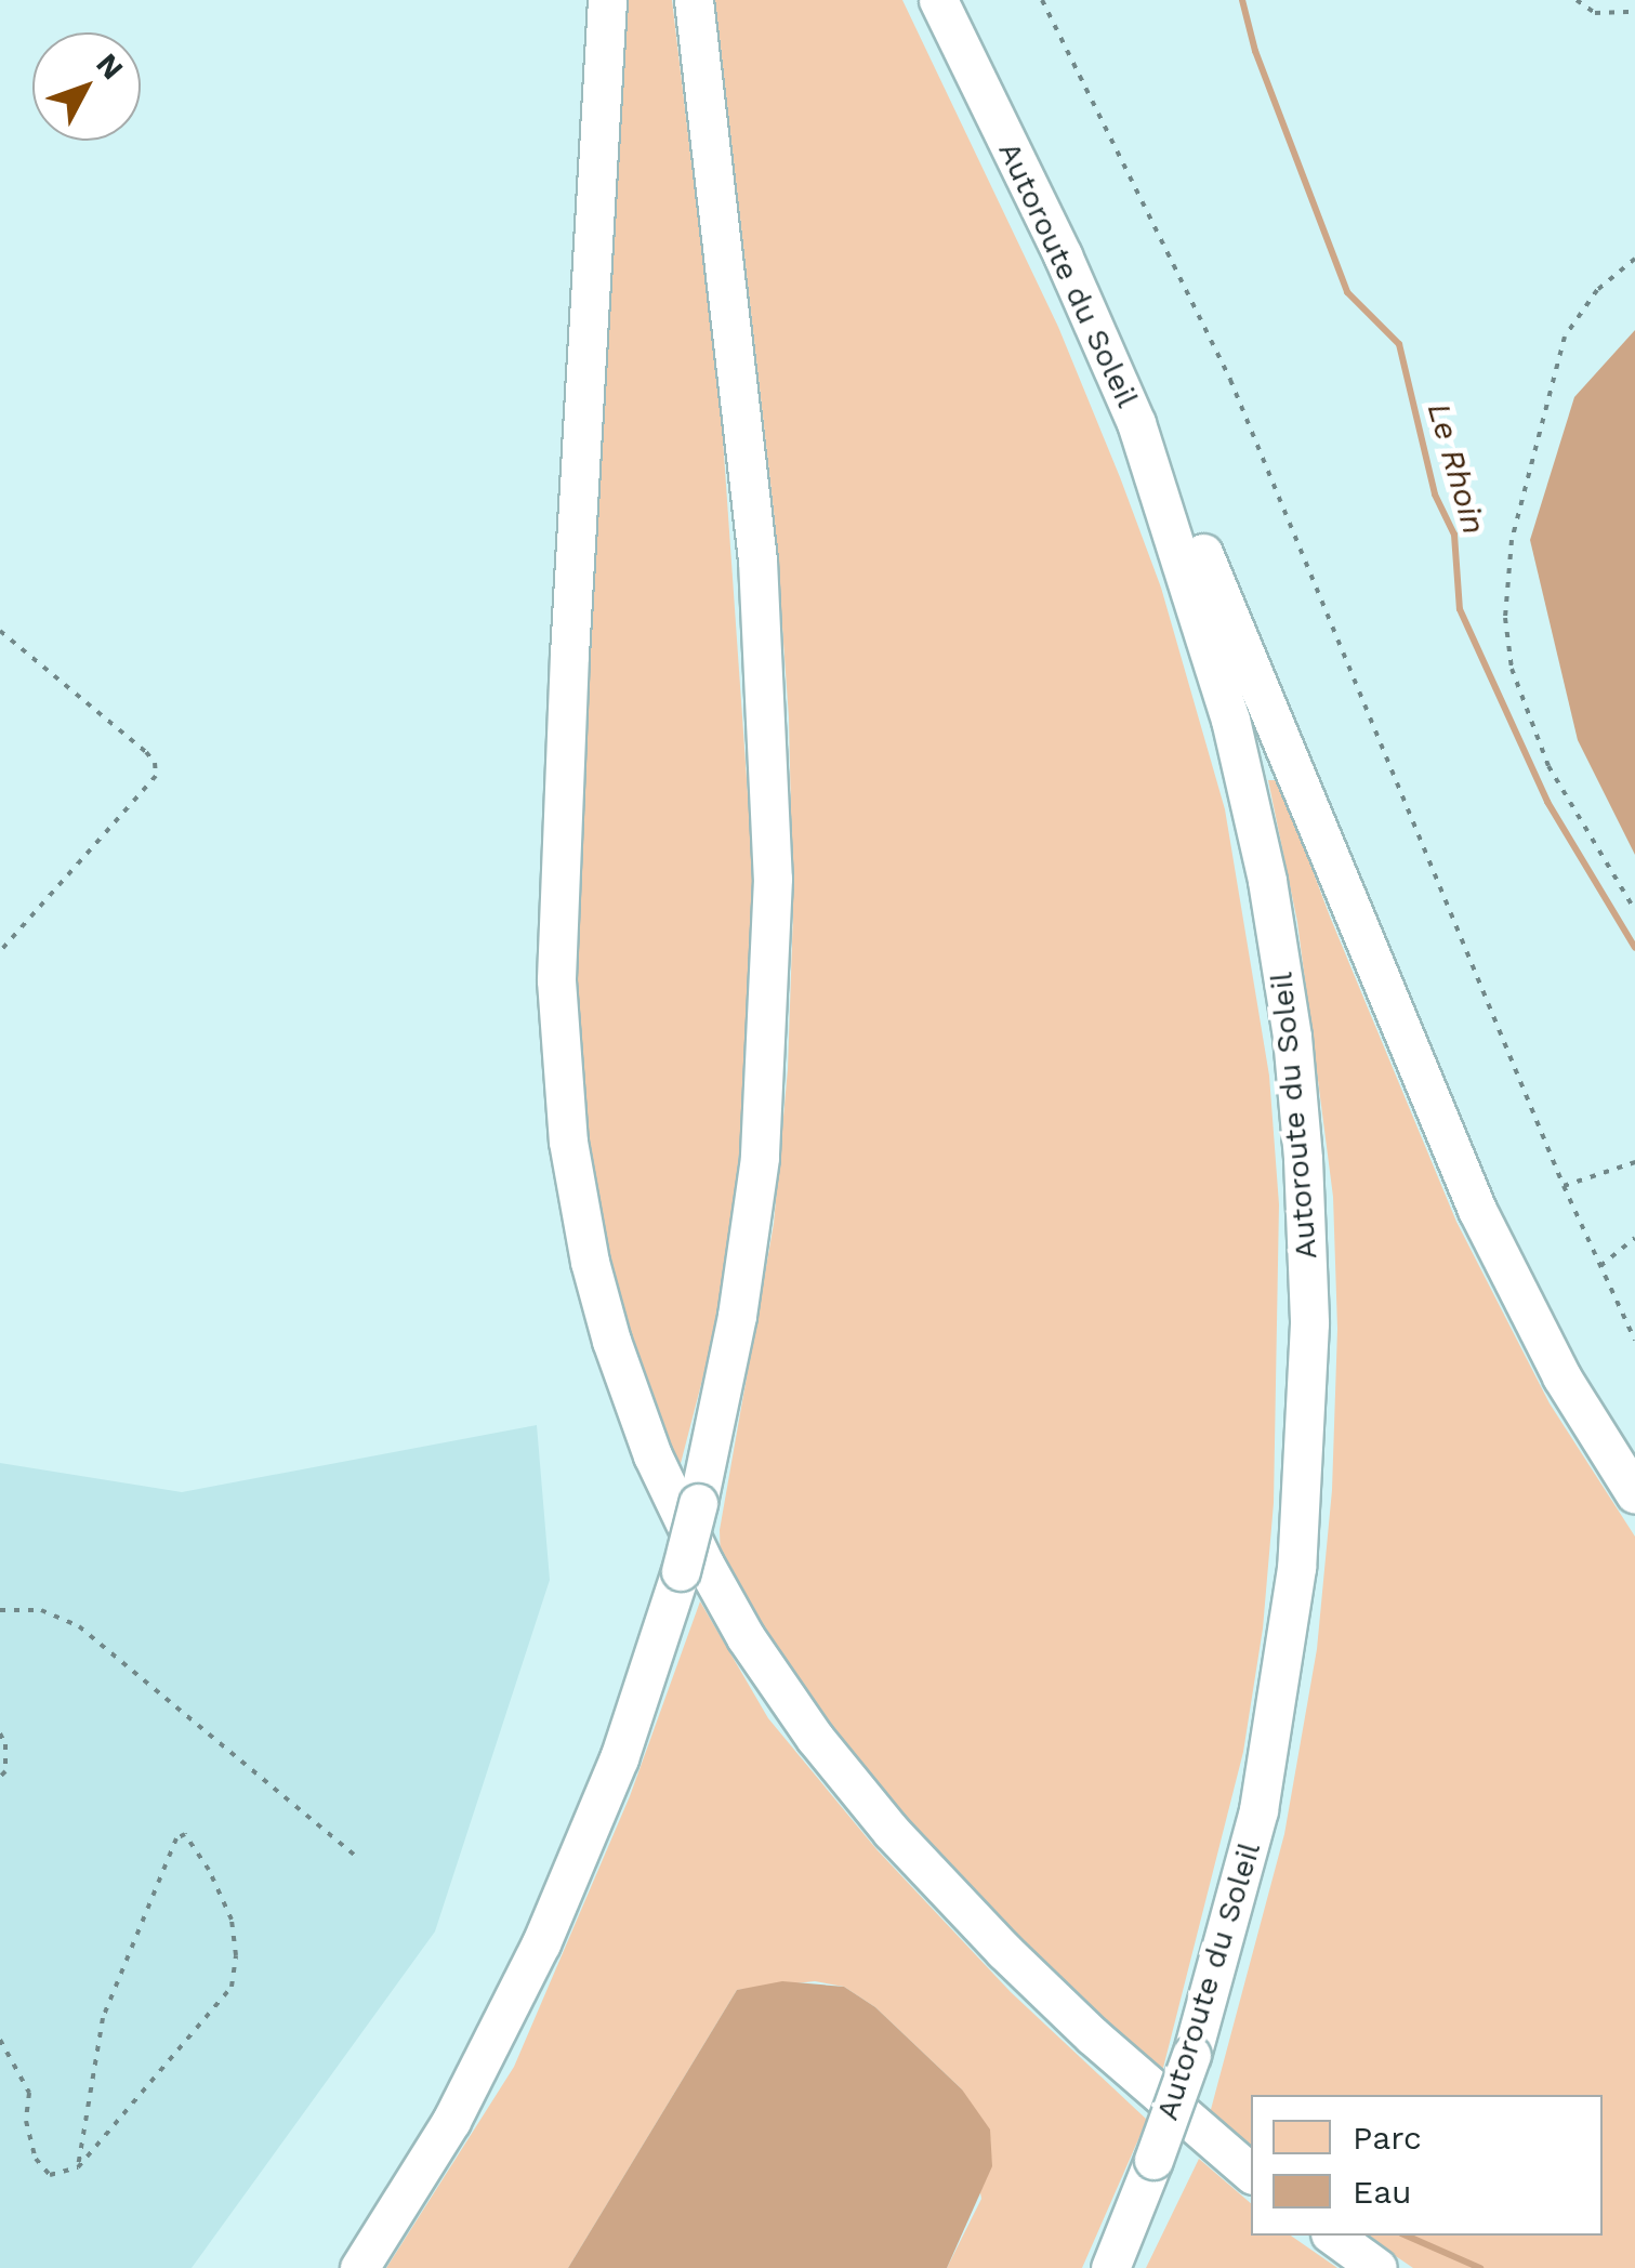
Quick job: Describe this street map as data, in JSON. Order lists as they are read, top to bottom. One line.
{"streets":{"highway":["Autoroute du Soleil"]},"water":["Le Rhoin"],"legend":["Parc","Eau"],"north":"top right"}
